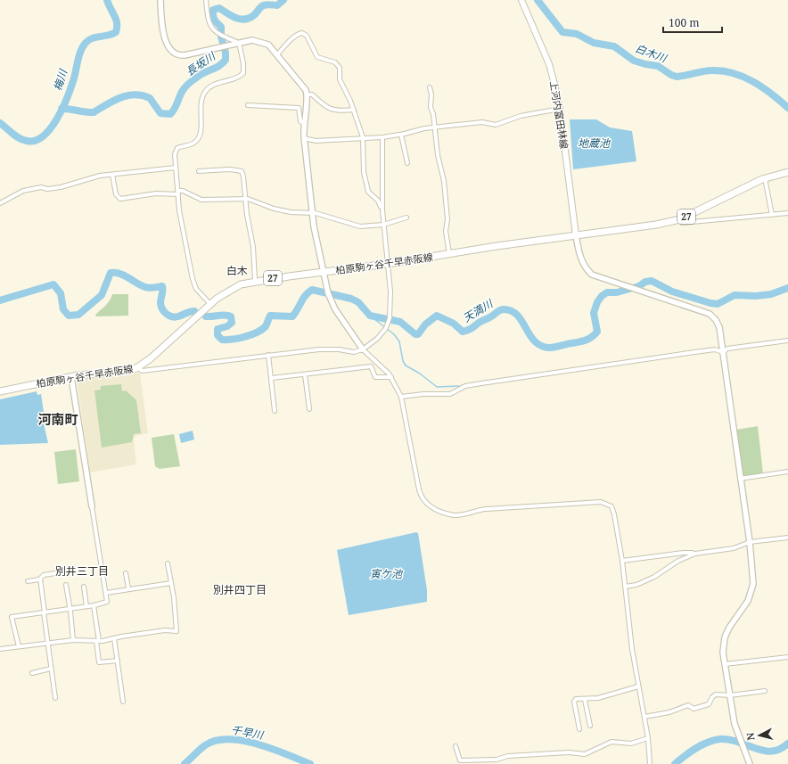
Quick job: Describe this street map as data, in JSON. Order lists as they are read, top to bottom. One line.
{"streets":{"main road":["上河内富田林線","27","柏原駒ヶ谷千早赤阪線"]},"crossings":[["上河内富田林線","柏原駒ヶ谷千早赤阪線"]],"districts":["白木","河南町","別井三丁目","別井四丁目"],"water":["白木川","長坂川","梅川","地蔵池","天満川","寅ケ池","千早川"],"scale_bar":"100 m","north":"left"}
